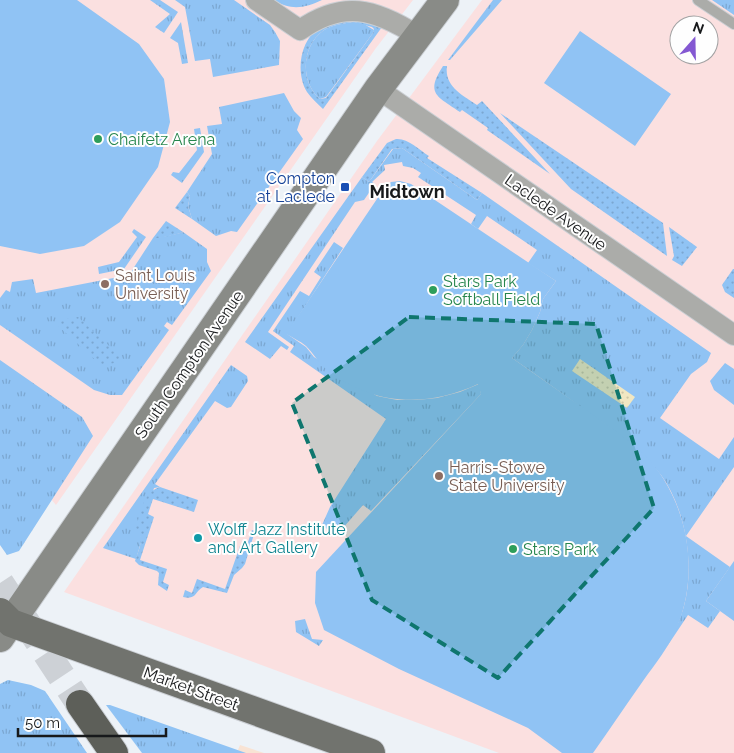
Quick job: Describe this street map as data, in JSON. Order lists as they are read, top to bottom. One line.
{"streets":{"main road":["South Compton Avenue","Market Street"],"street":["Laclede Avenue"]},"crossings":[["Laclede Avenue","South Compton Avenue"],["South Compton Avenue","Market Street"]],"districts":["Midtown"],"places":{"other":["Chaifetz Arena","Saint Louis University","Stars Park Softball Field","Harris-Stowe State University","Wolff Jazz Institute and Art Gallery","Stars Park"],"transit":["Compton at Laclede"]},"scale_bar":"50 m","north":"top"}
